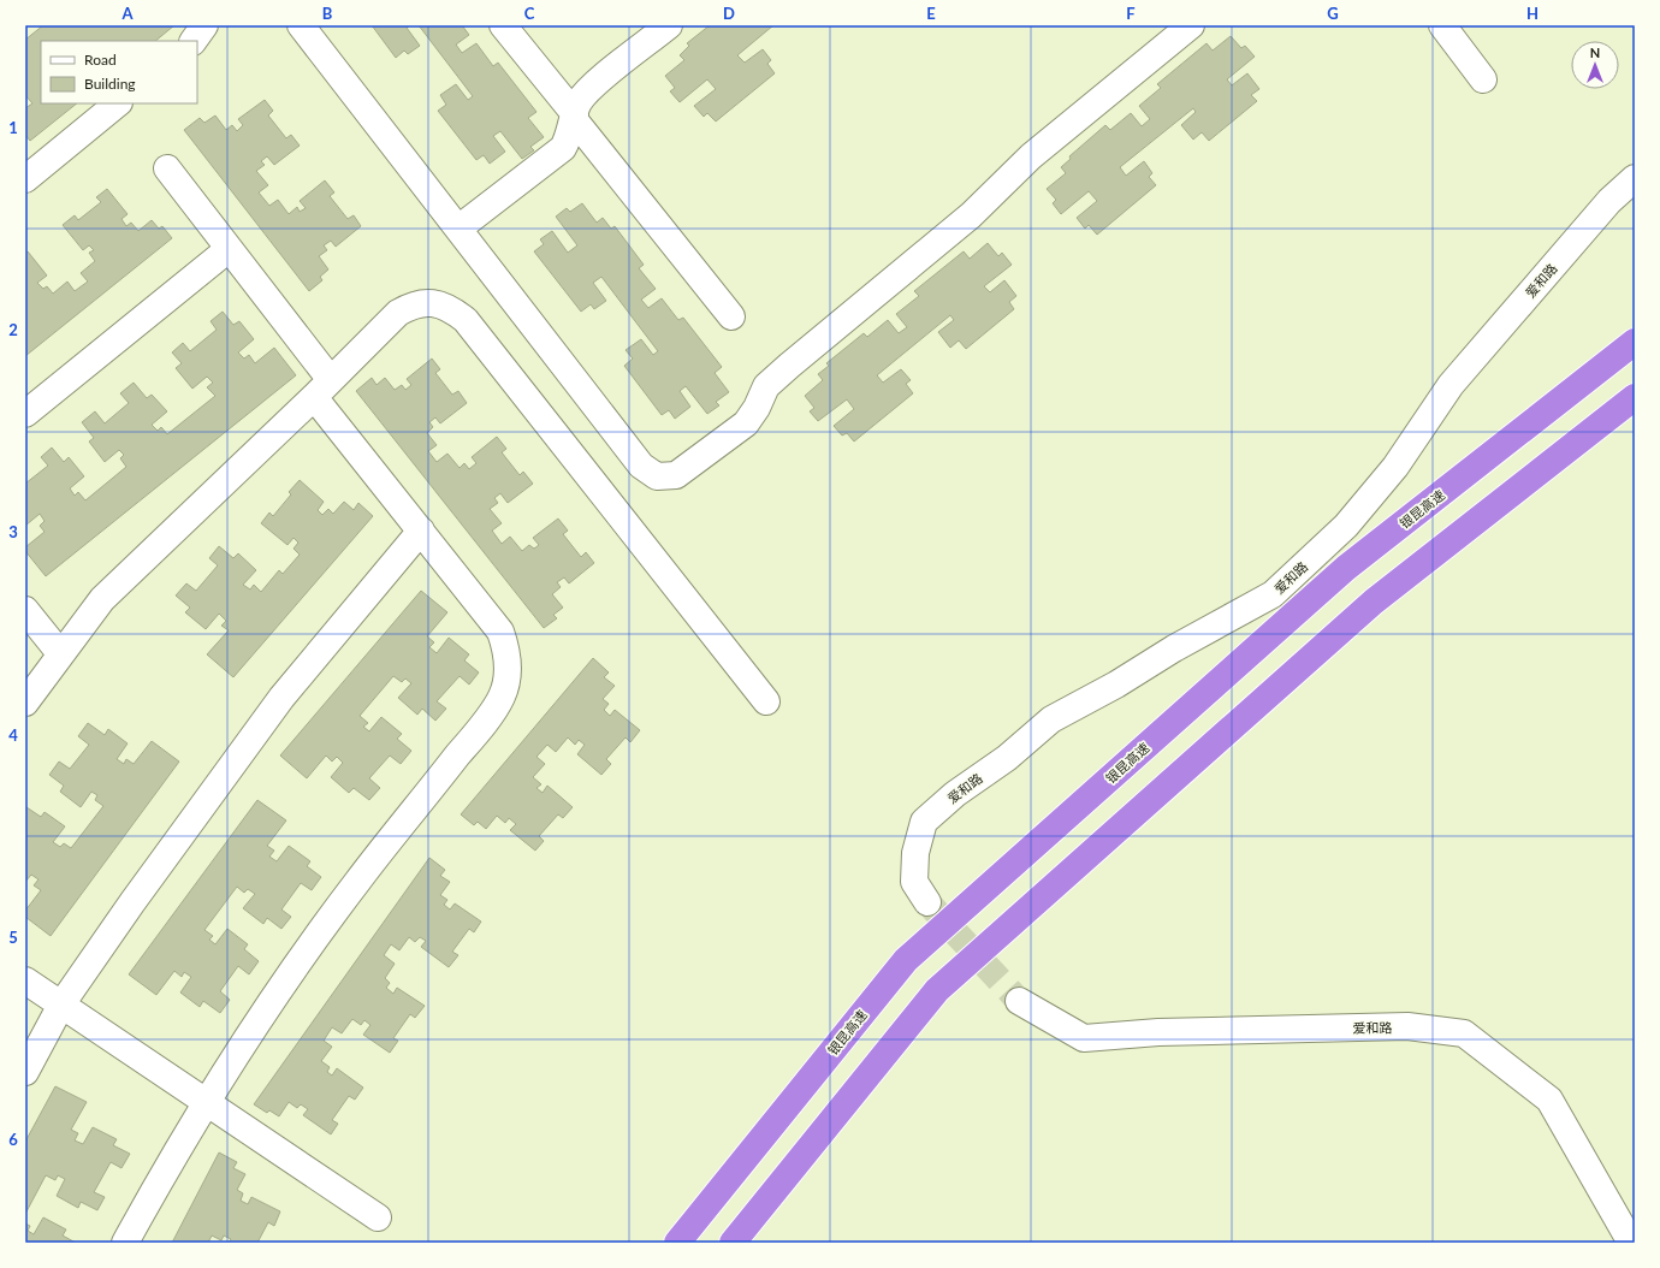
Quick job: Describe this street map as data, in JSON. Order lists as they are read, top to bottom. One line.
{"streets":{"highway":["银昆高速"],"street":["爱和路"]},"legend":["Road","Building"],"north":"top","grid":{"columns":["A","B","C","D","E","F","G","H"],"rows":["1","2","3","4","5","6"]}}
